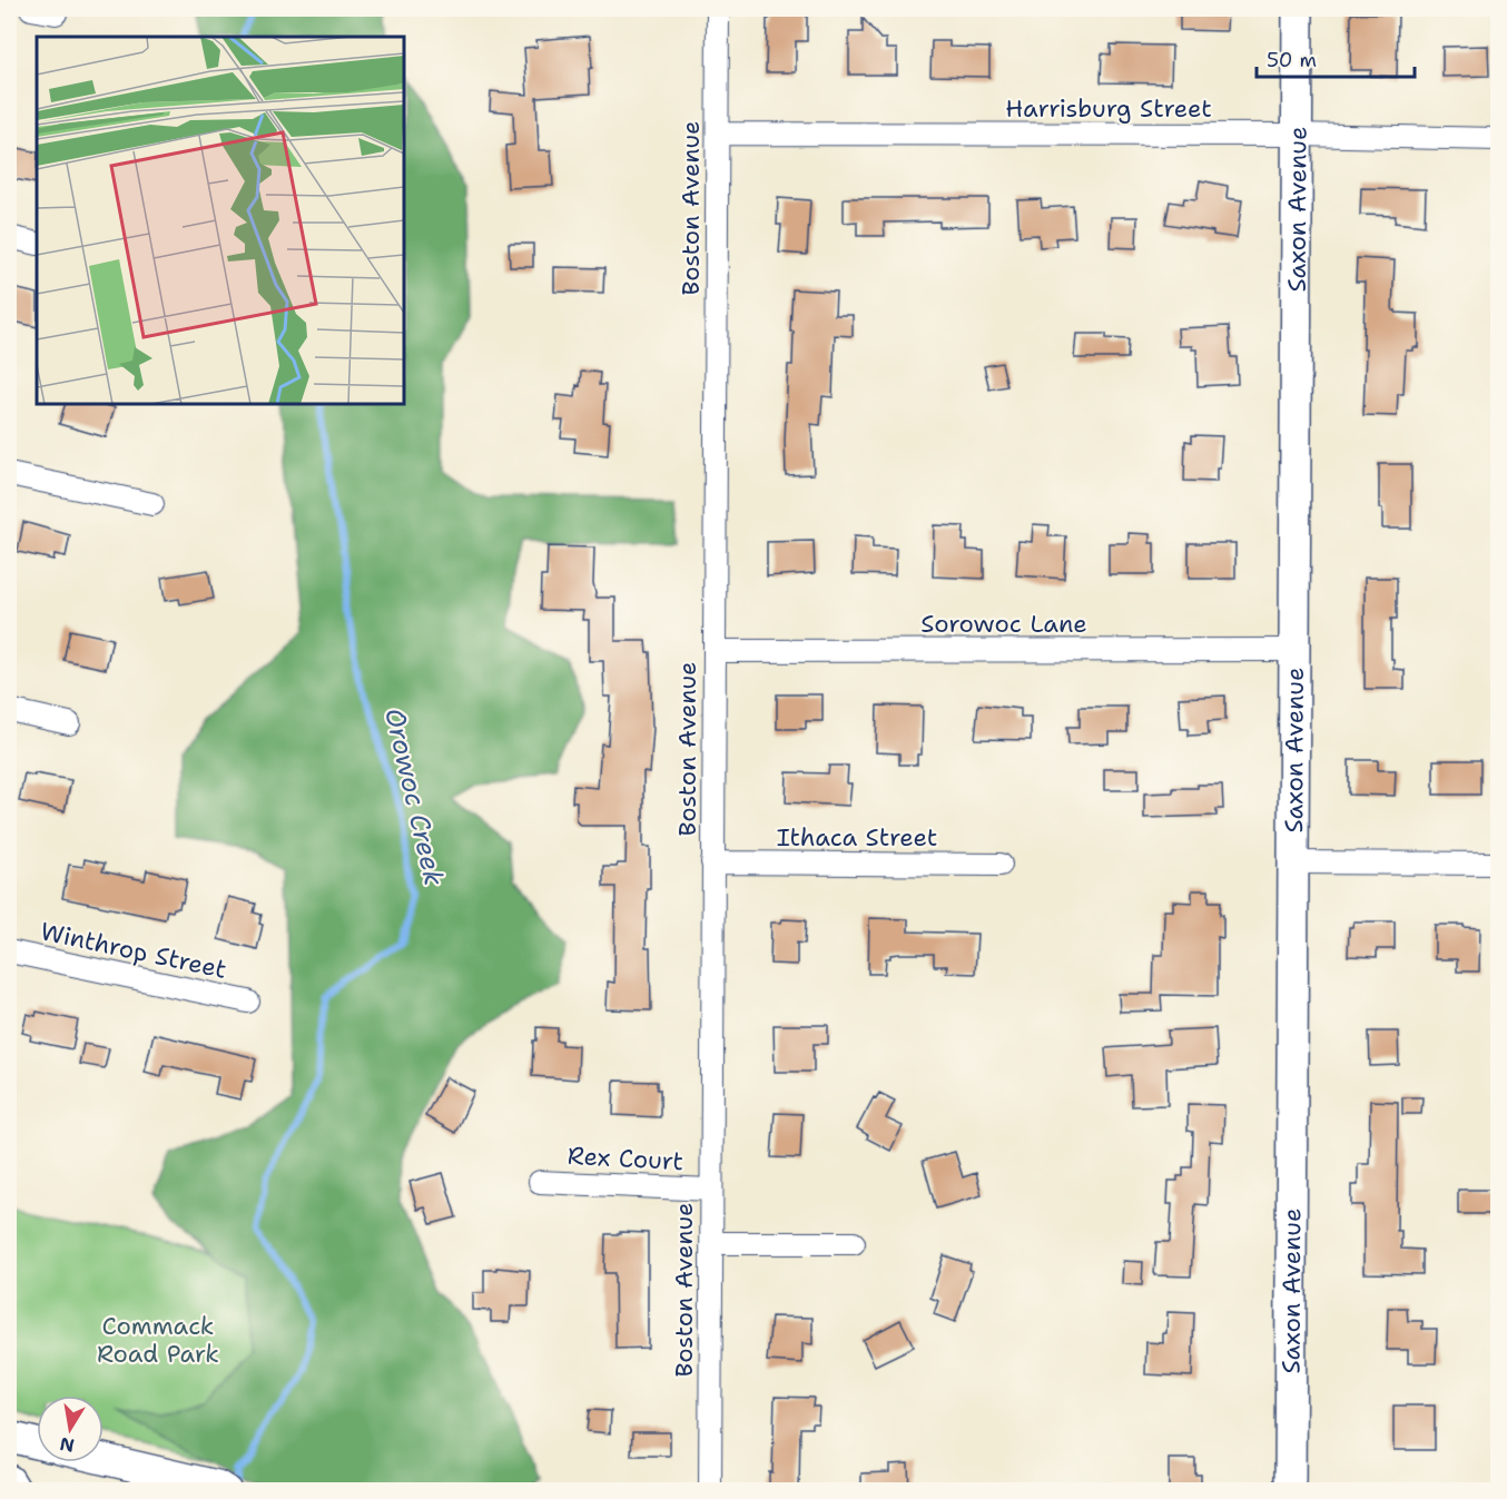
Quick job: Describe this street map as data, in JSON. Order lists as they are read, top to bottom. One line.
{"streets":{"street":["Harrisburg Street","Boston Avenue","Saxon Avenue","Sorowoc Lane","Ithaca Street","Winthrop Street","Rex Court"]},"crossings":[["Harrisburg Street","Boston Avenue"],["Harrisburg Street","Saxon Avenue"],["Boston Avenue","Sorowoc Lane"],["Boston Avenue","Ithaca Street"],["Boston Avenue","Rex Court"],["Saxon Avenue","Sorowoc Lane"]],"water":["Orowoc Creek"],"parks":["Commack Road Park"],"scale_bar":"50 m","north":"bottom"}
